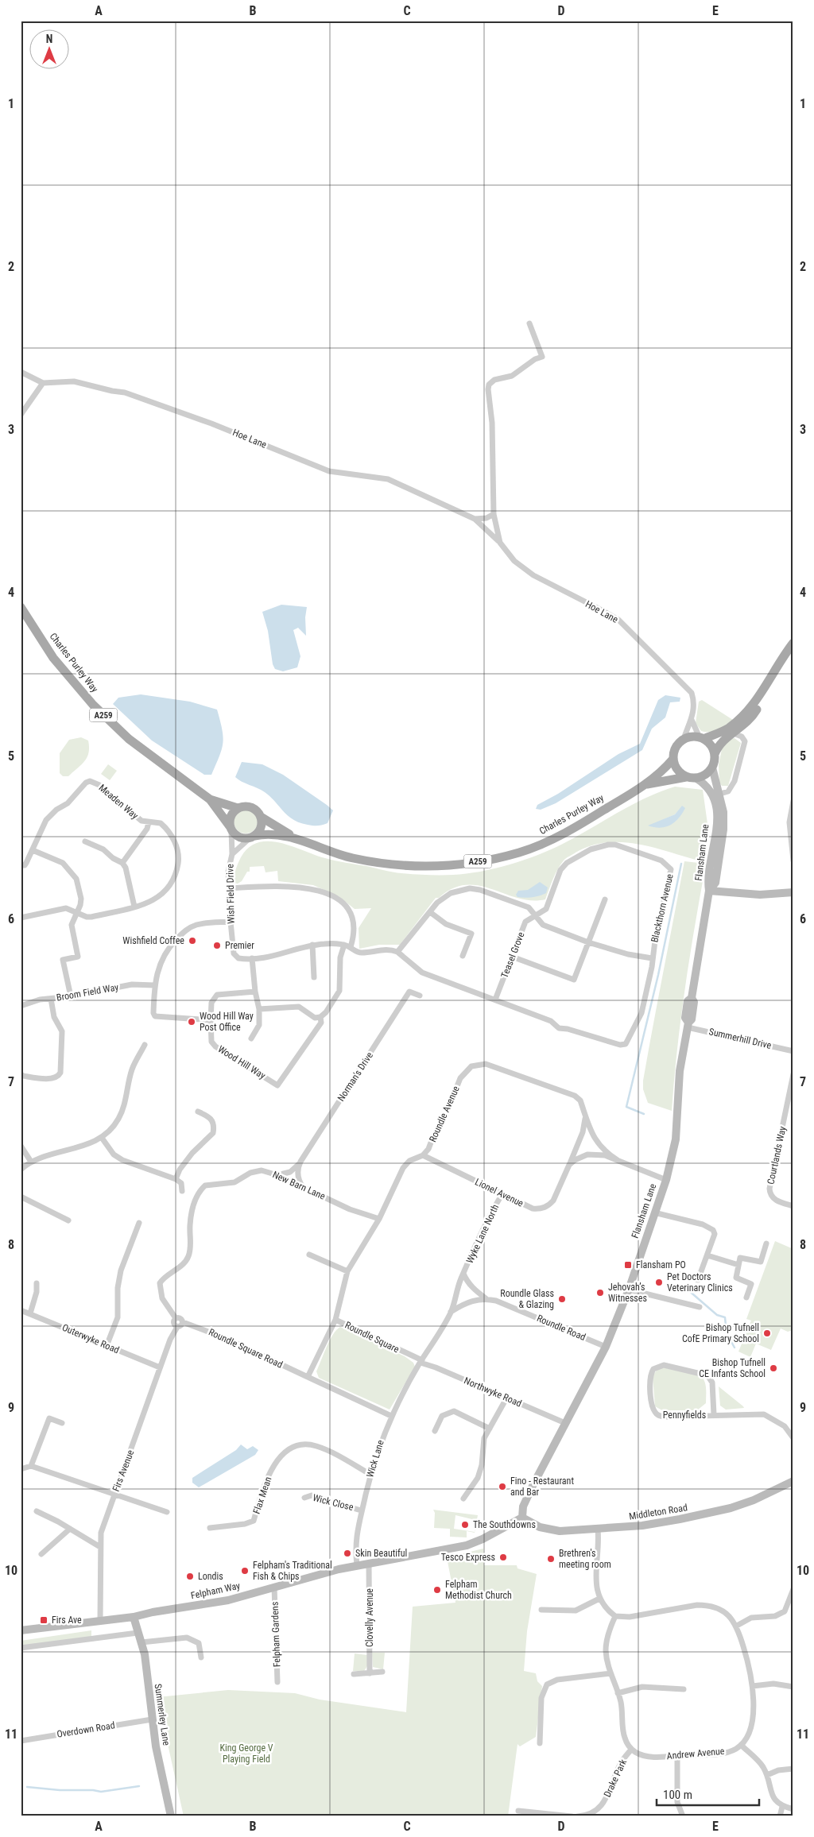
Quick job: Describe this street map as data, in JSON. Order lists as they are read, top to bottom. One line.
{"streets":{"main road":["Charles Purley Way","A259","Flansham Lane","Middleton Road","Felpham Way","Summerley Lane"],"street":["Hoe Lane","Meaden Way","Wish Field Drive","Blackthorn Avenue","Teasel Grove","Broom Field Way","Summerhill Drive","Wood Hill Way","Norman's Drive","Roundle Avenue","Courtlands Way","New Barn Lane","Lionel Avenue","Wyke Lane North","Roundle Road","Roundle Square","Outerwyke Road","Roundle Square Road","Northwyke Road","Pennyfields","Wick Lane","Firs Avenue","Flax Mean","Wick Close","Clovelly Avenue","Felpham Gardens","Overdown Road","Andrew Avenue","Drake Park"]},"crossings":[["Hoe Lane","Charles Purley Way"],["Hoe Lane","Flansham Lane"],["Charles Purley Way","Flansham Lane"],["Charles Purley Way","Wish Field Drive"],["Flansham Lane","Summerhill Drive"],["Flansham Lane","Roundle Road"],["Flansham Lane","Northwyke Road"],["Flansham Lane","Middleton Road"],["Flansham Lane","Felpham Way"],["Wish Field Drive","Blackthorn Avenue"],["Blackthorn Avenue","Teasel Grove"],["Norman's Drive","New Barn Lane"],["Roundle Avenue","Lionel Avenue"],["New Barn Lane","Roundle Square Road"],["New Barn Lane","Firs Avenue"],["Lionel Avenue","Wyke Lane North"],["Wyke Lane North","Roundle Road"],["Wyke Lane North","Roundle Square"],["Wyke Lane North","Northwyke Road"],["Wyke Lane North","Wick Lane"],["Roundle Square","Roundle Square Road"],["Roundle Square","Northwyke Road"],["Roundle Square","Wick Lane"],["Outerwyke Road","Firs Avenue"],["Roundle Square Road","Firs Avenue"],["Northwyke Road","Wick Lane"],["Wick Lane","Flax Mean"],["Wick Lane","Wick Close"],["Wick Lane","Felpham Way"],["Firs Avenue","Felpham Way"],["Middleton Road","Felpham Way"],["Felpham Way","Clovelly Avenue"],["Felpham Way","Felpham Gardens"],["Felpham Way","Summerley Lane"],["Summerley Lane","Overdown Road"],["Andrew Avenue","Drake Park"]],"parks":["King George V Playing Field"],"places":{"other":["Wishfield Coffee","Premier","Wood Hill Way Post Office","Pet Doctors Veterinary Clinics","Jehovah’s Witnesses","Roundle Glass & Glazing","Bishop Tufnell CofE Primary School","Bishop Tufnell CE Infants School","Fino - Restaurant and Bar","The Southdowns","Skin Beautiful","Tesco Express","Brethren's meeting room","Felpham's Traditional Fish & Chips","Londis","Felpham Methodist Church"],"transit":["Flansham PO","Firs Ave"]},"scale_bar":"100 m","north":"top","grid":{"columns":["A","B","C","D","E"],"rows":["1","2","3","4","5","6","7","8","9","10","11"]}}
